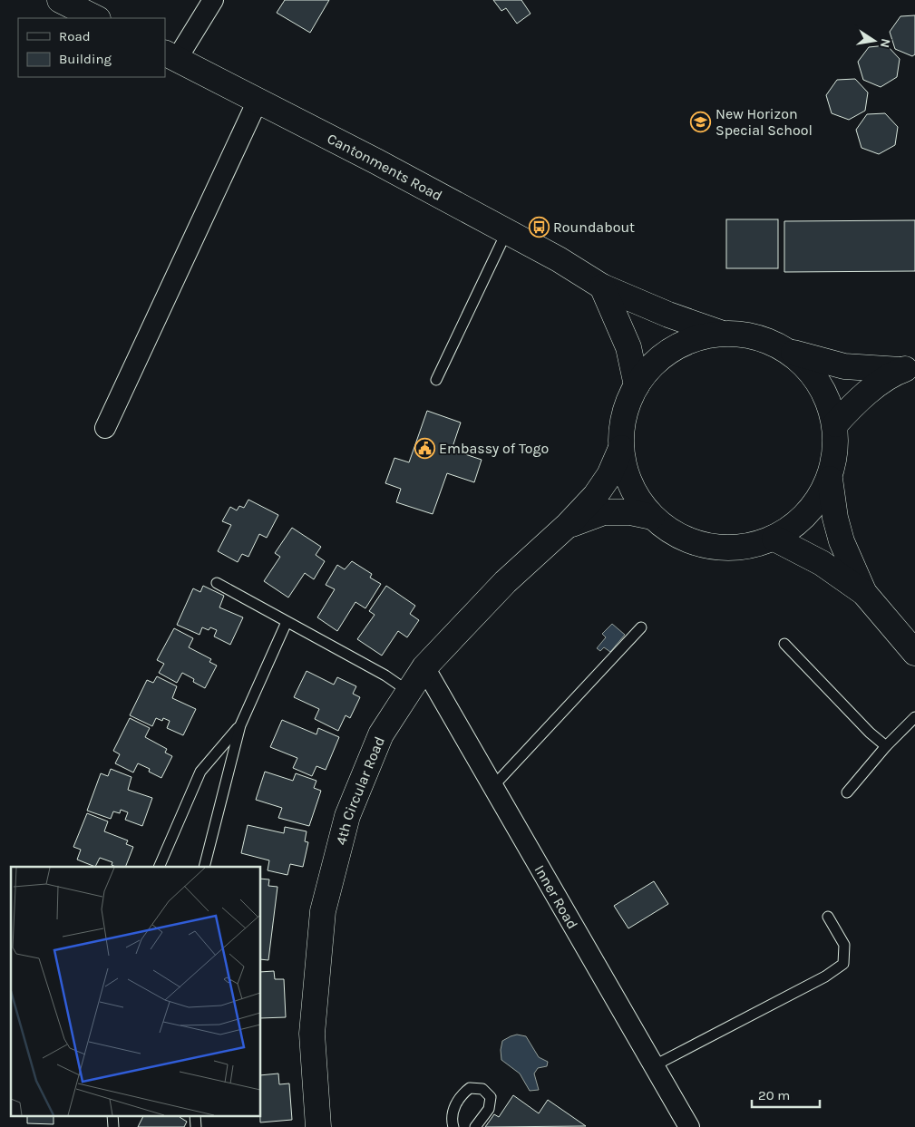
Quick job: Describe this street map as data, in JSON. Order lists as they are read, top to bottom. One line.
{"streets":{"street":["Cantonments Road","4th Circular Road","Inner Road"]},"crossings":[["4th Circular Road","Inner Road"]],"places":{"school or university":["New Horizon Special School"],"bus stop":["Roundabout"],"public building":["Embassy of Togo"]},"legend":["Road","Building"],"scale_bar":"20 m","north":"right"}
